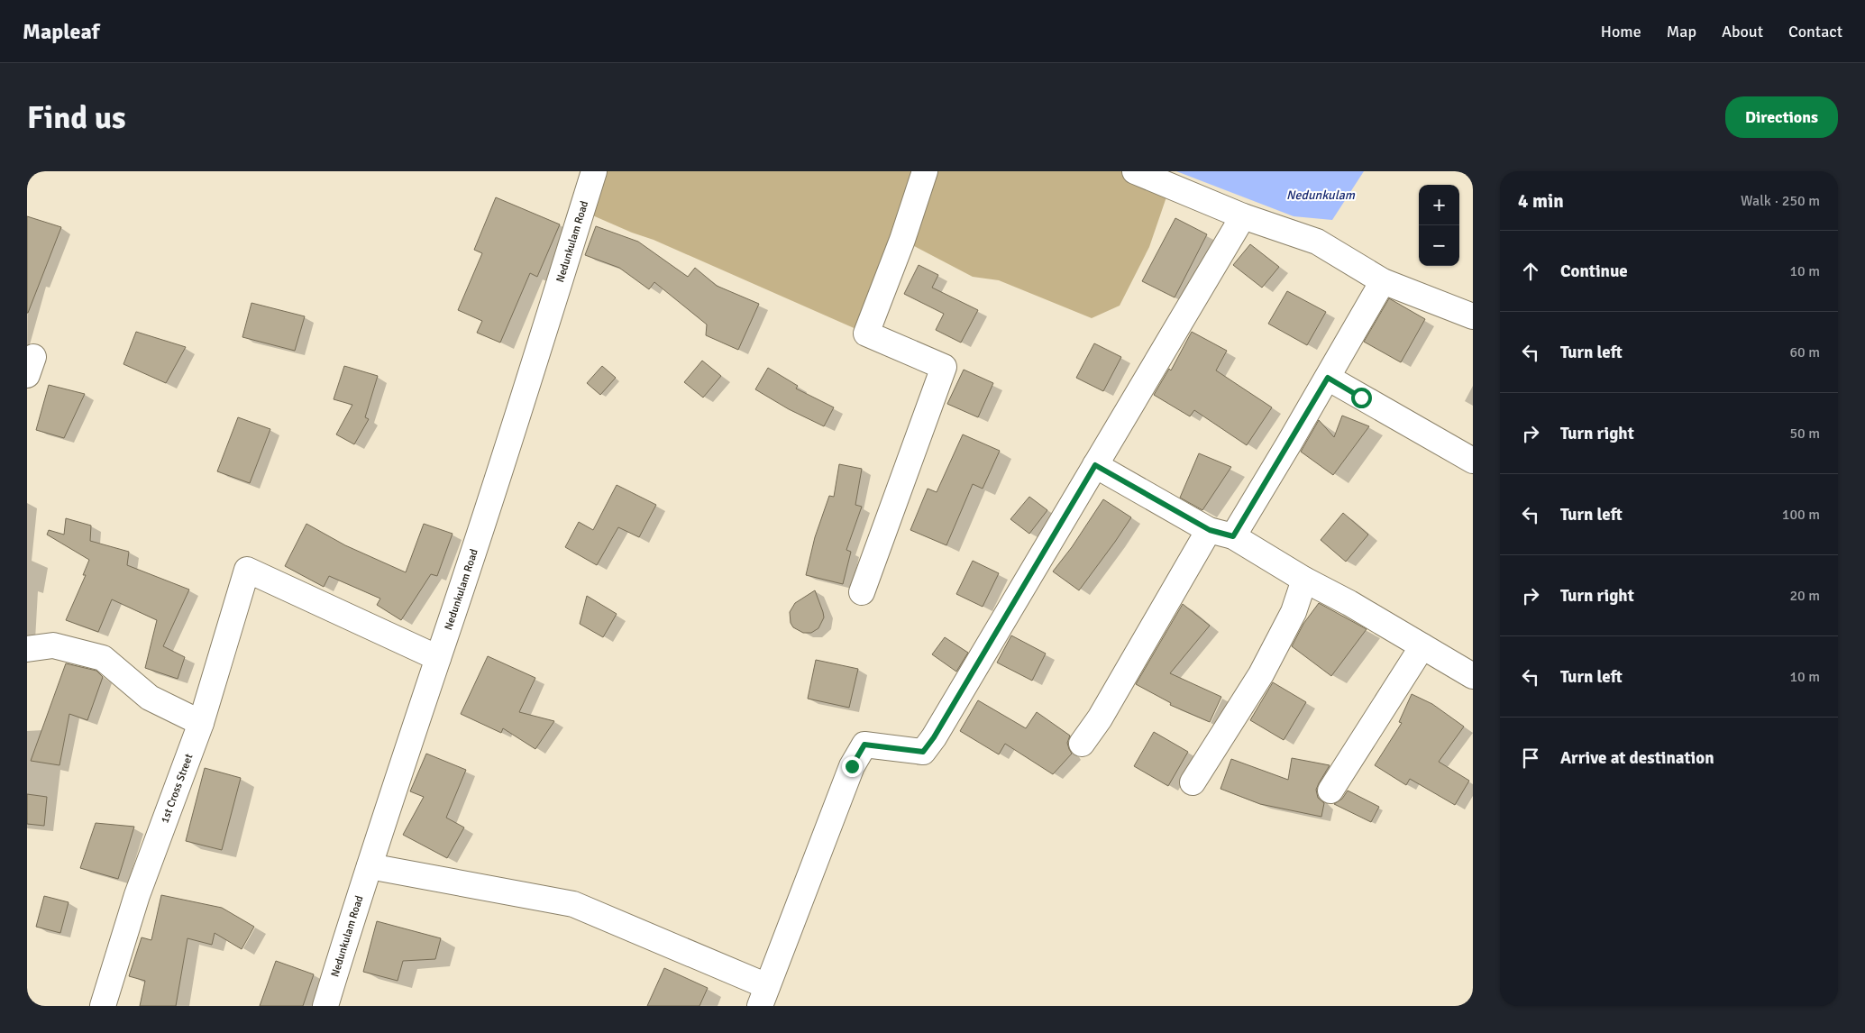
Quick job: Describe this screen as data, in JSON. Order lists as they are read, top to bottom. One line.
{"streets":{"street":["Nedunkulam Road","1st Cross Street"]},"crossings":[["Nedunkulam Road","1st Cross Street"]],"water":["Nedunkulam"],"page":{"header":"Mapleaf","nav":["Home","Map","About","Contact"],"buttons":"Directions","title":"Find us","heading":["4 min","Walk · 250 m"],"map_buttons":["+","−"],"list":[["Continue","10 m"],["Turn left","60 m"],["Turn right","50 m"],["Turn left","100 m"],["Turn right","20 m"],["Turn left","10 m"],"Arrive at destination"]}}
